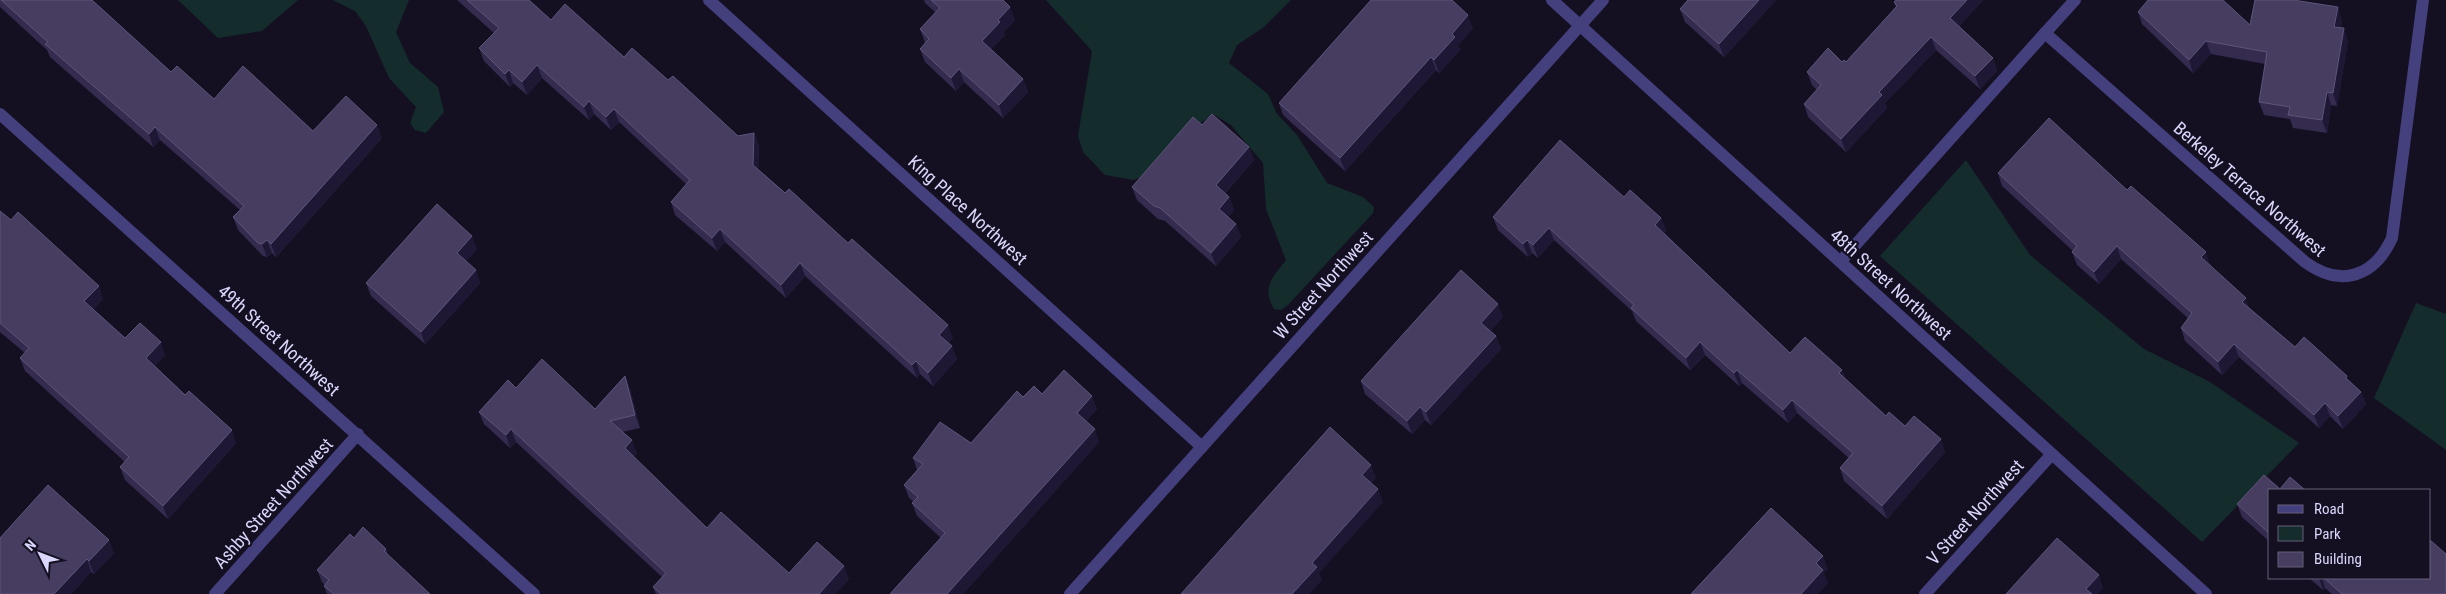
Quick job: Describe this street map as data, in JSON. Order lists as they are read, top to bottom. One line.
{"streets":{"street":["Berkeley Terrace Northwest","King Place Northwest","48th Street Northwest","W Street Northwest","49th Street Northwest","Ashby Street Northwest","V Street Northwest"]},"crossings":[["King Place Northwest","W Street Northwest"],["48th Street Northwest","W Street Northwest"],["48th Street Northwest","V Street Northwest"],["49th Street Northwest","Ashby Street Northwest"]],"legend":["Road","Park","Building"],"north":"top left"}
